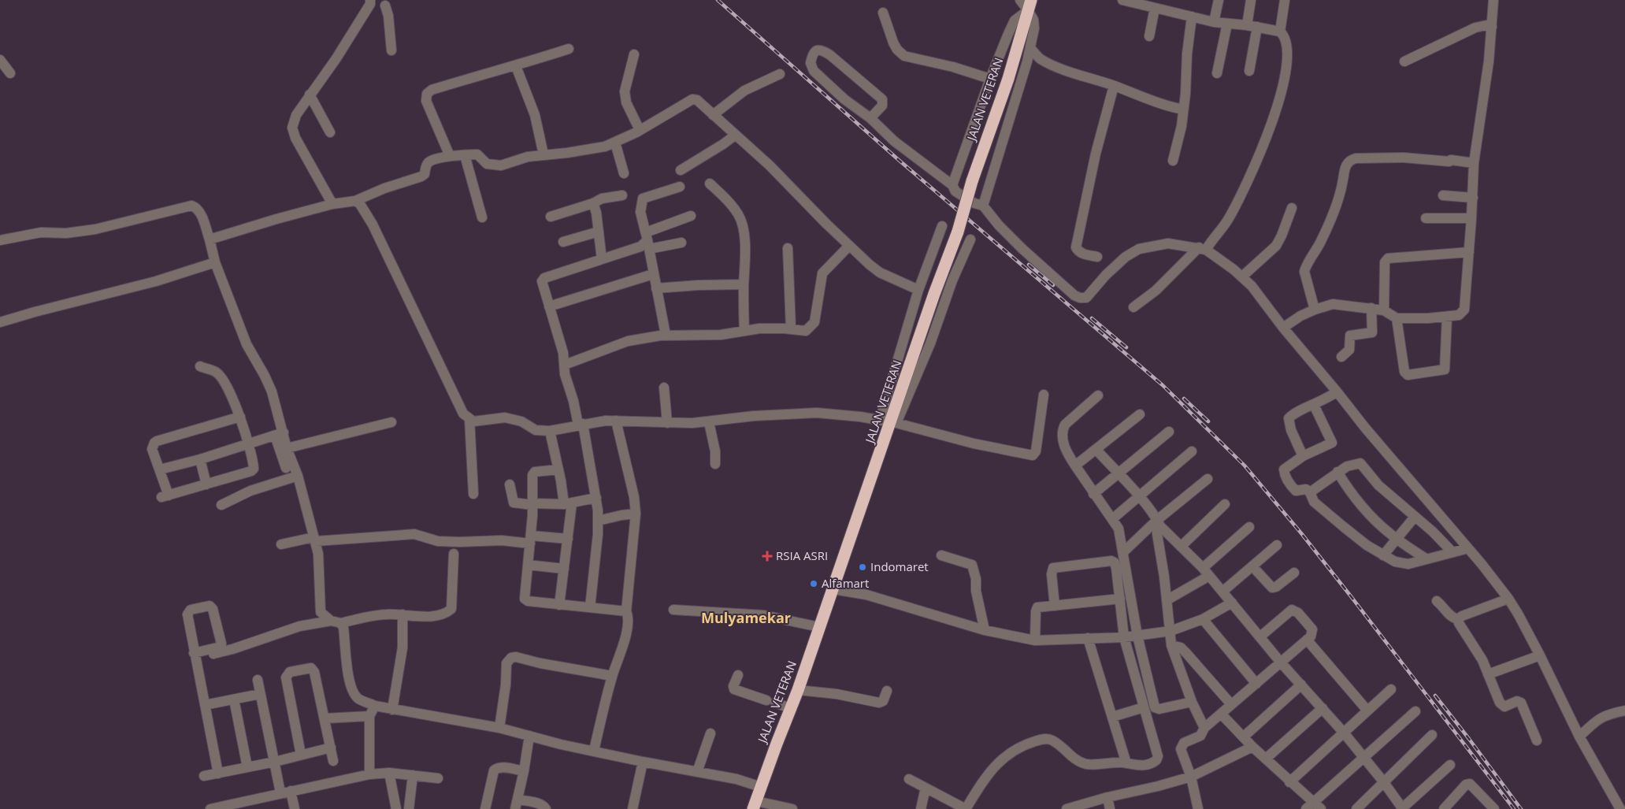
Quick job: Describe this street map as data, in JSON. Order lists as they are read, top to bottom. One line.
{"streets":{"highway":["JALAN VETERAN"]},"districts":["Mulyamekar"],"places":{"health":["RSIA ASRI"],"other":["Indomaret","Alfamart"]}}
